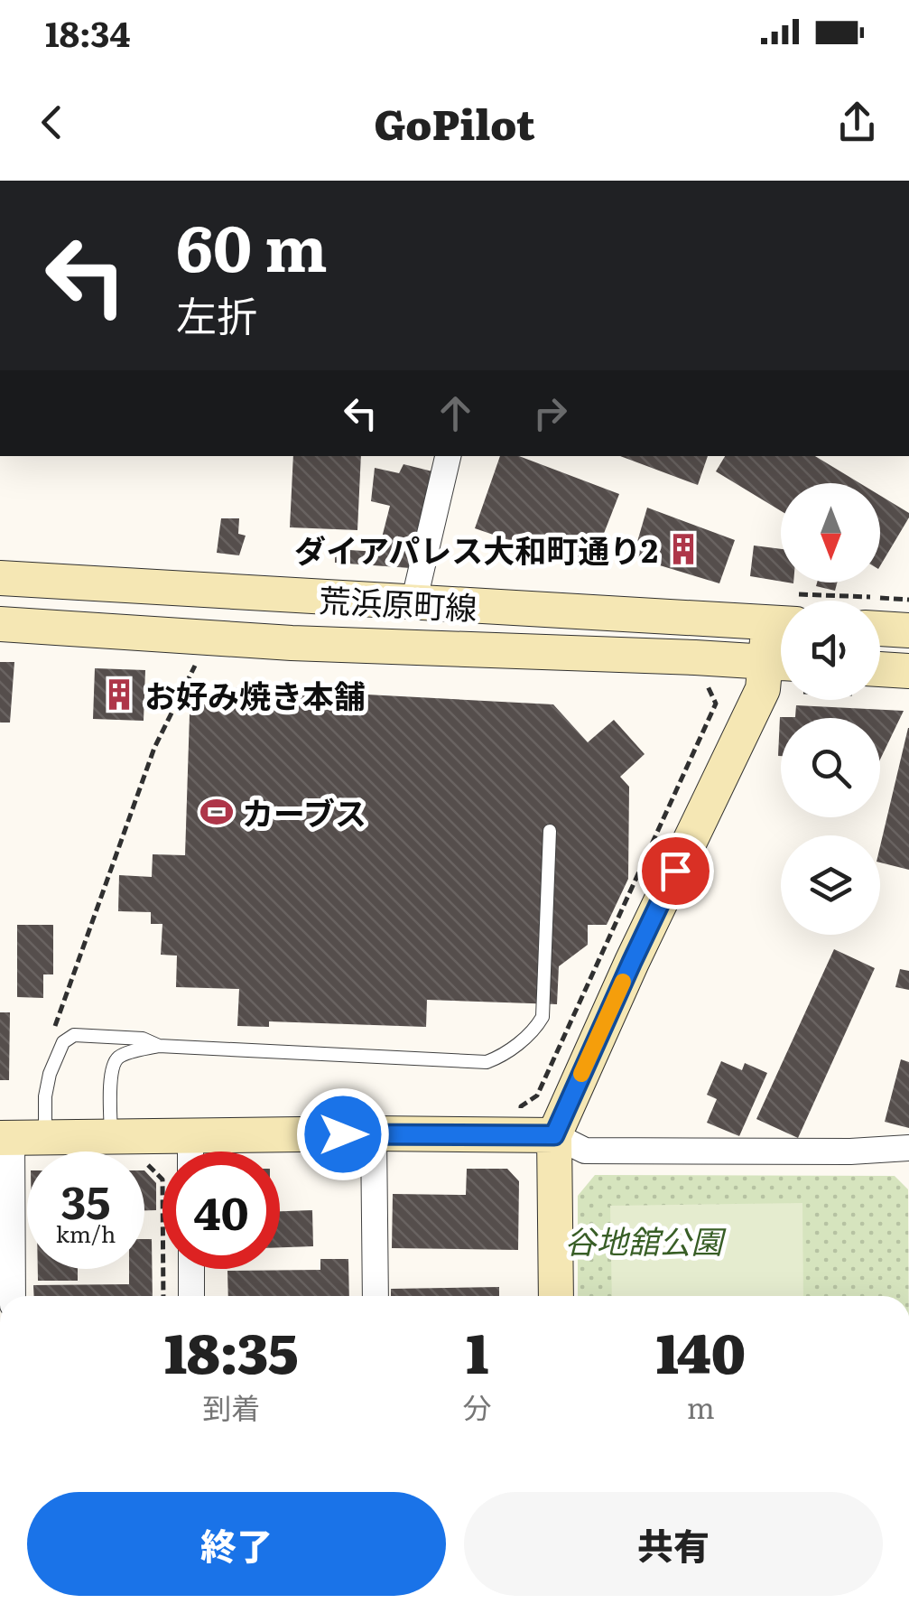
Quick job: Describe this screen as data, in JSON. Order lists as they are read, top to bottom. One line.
{"streets":{"main road":["荒浜原町線"]},"parks":["谷地舘公園"],"places":{"building":["ダイアパレス大和町通り2","お好み焼き本舗"],"sports":["カーブス"]},"north":"bottom","page":{"status":"18:34","header":"GoPilot","turn":["60 m","左折"],"speed":"35 km/h","limit":"40","eta":["18:35","到着","1","分","140","m"],"buttons":["終了","共有"]}}
